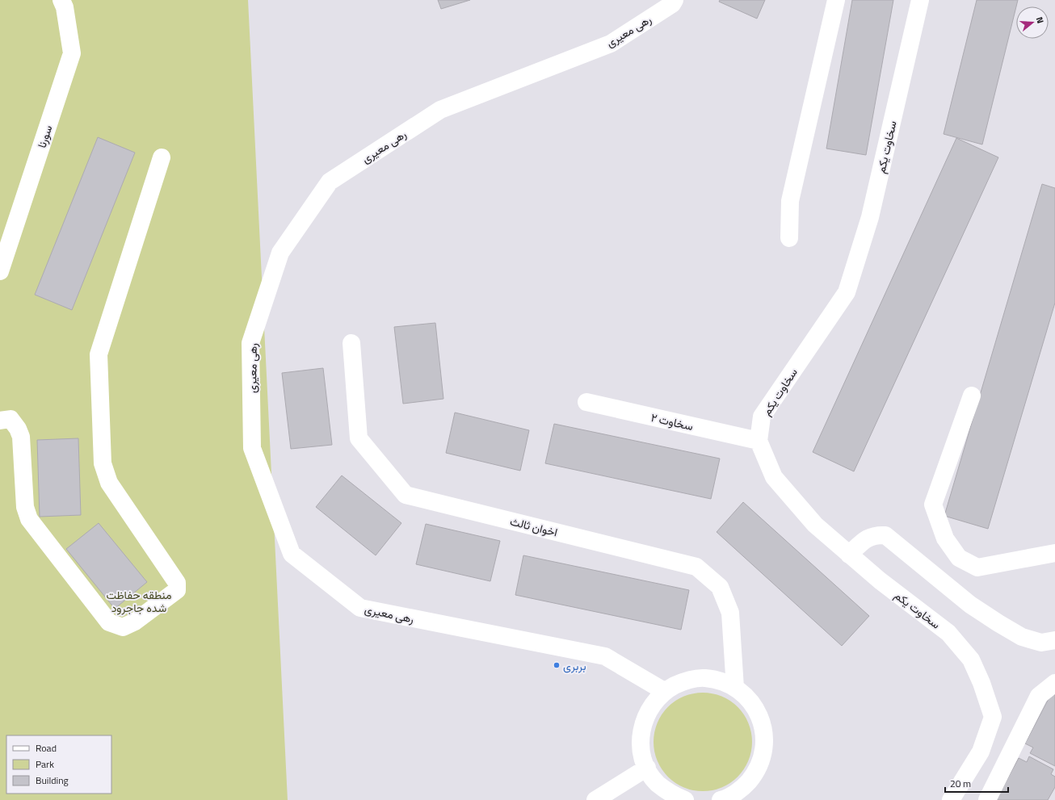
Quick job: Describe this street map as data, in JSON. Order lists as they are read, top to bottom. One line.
{"streets":{"street":["رهی معیری","سورنا","سخاوت یکم","سخاوت ۲","اخوان ثالث"]},"crossings":[["سخاوت یکم","سخاوت ۲"]],"parks":["منطقه حفاظت شده جاجرود"],"places":["بربری"],"legend":["Road","Park","Building"],"scale_bar":"20 m","north":"right"}
